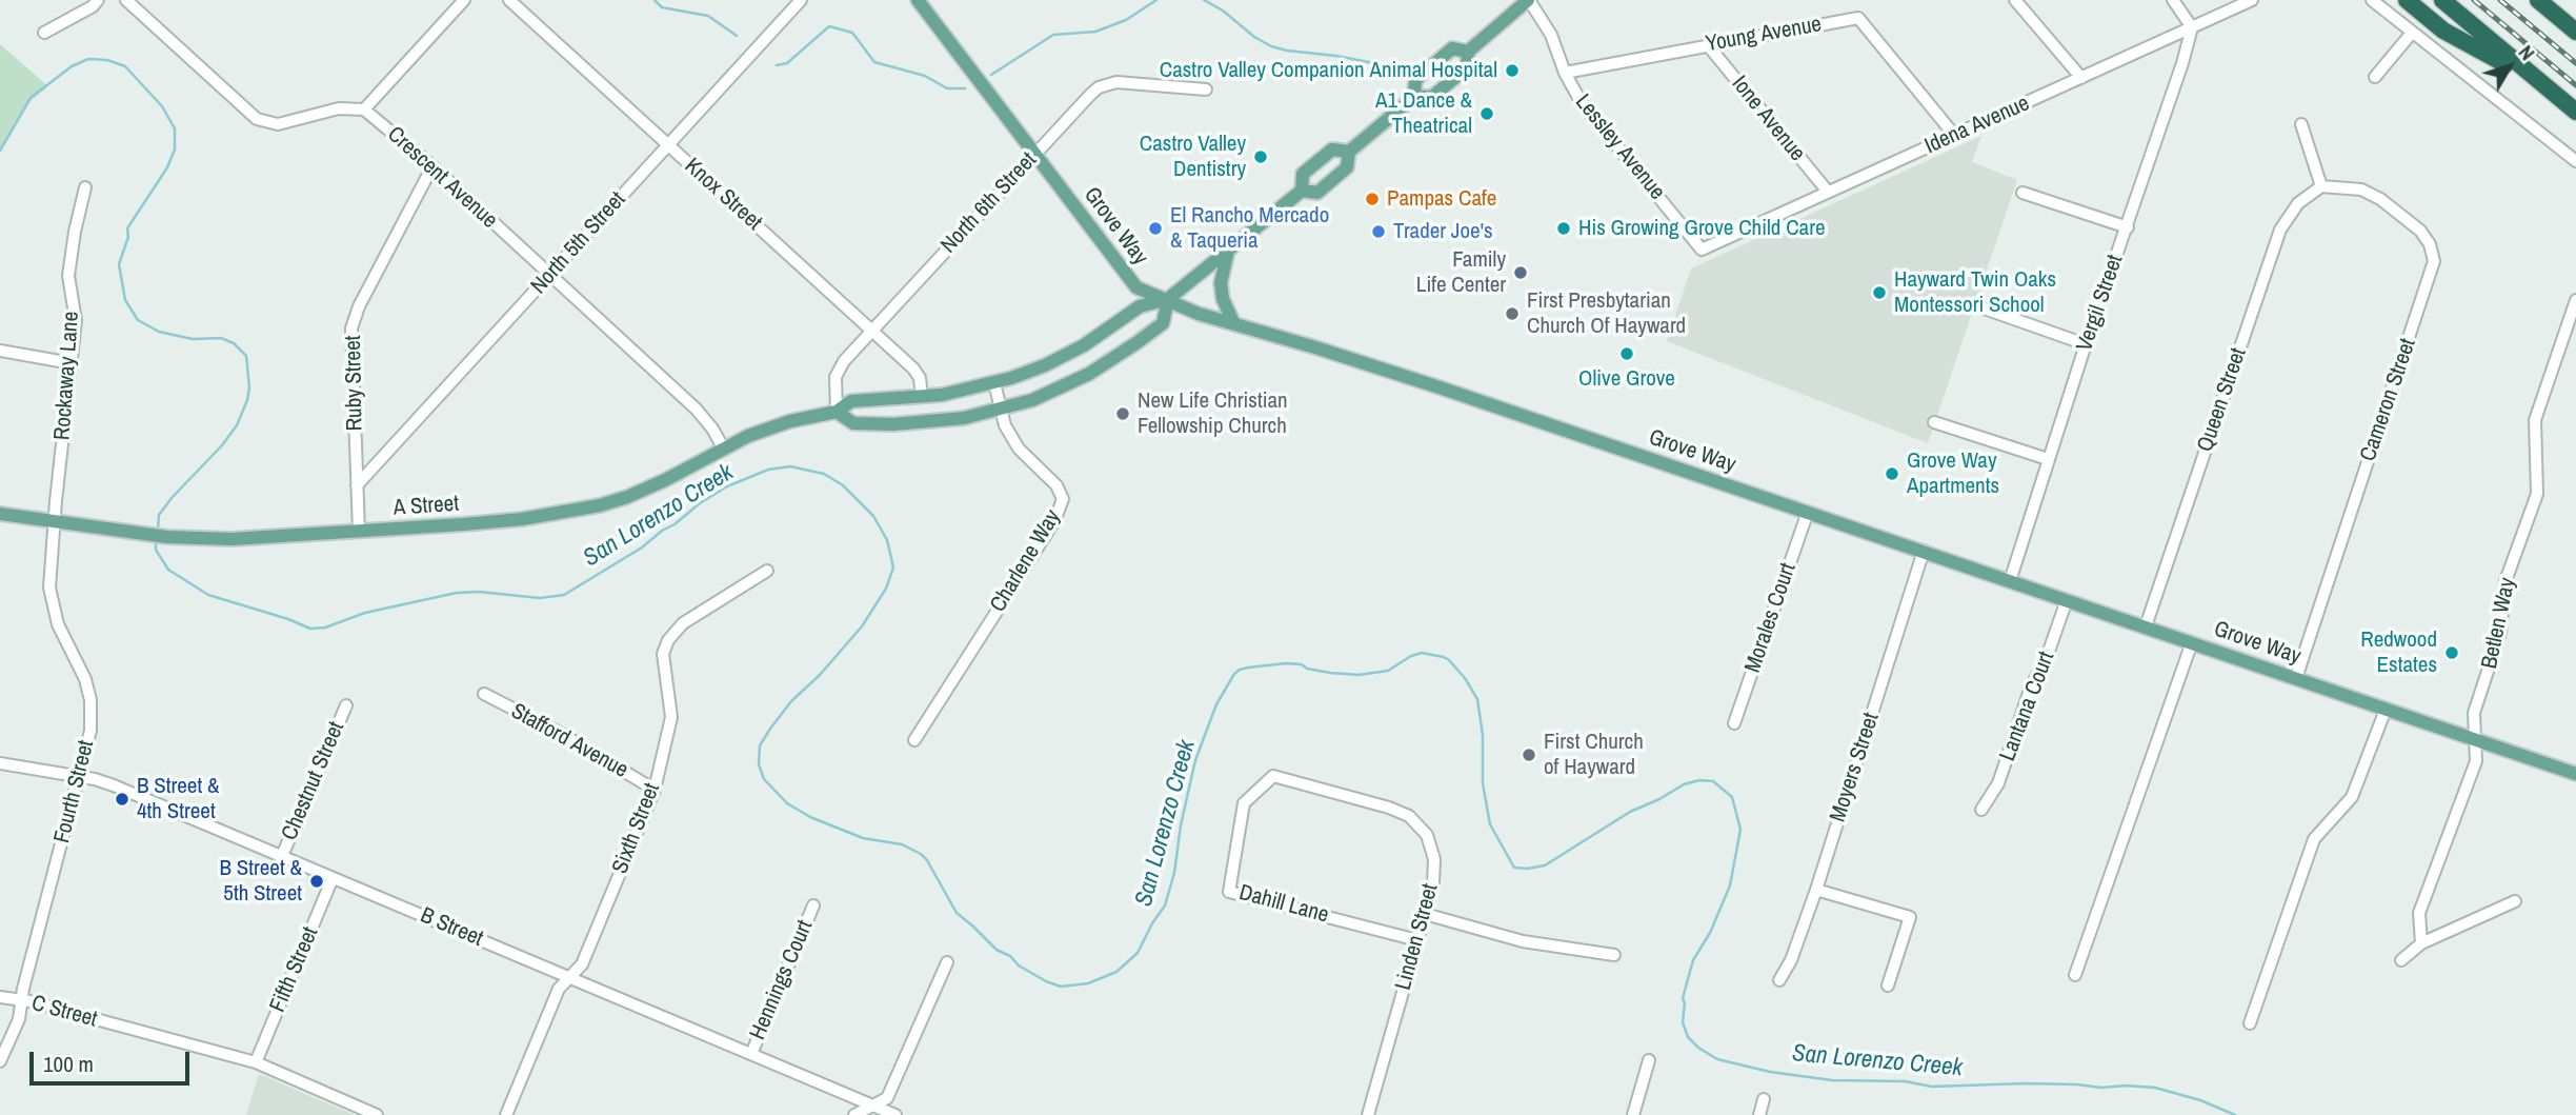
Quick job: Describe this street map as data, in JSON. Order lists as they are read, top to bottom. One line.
{"streets":{"main road":["Grove Way","A Street"],"street":["Young Avenue","Ione Avenue","Idena Avenue","Lessley Avenue","Crescent Avenue","Knox Street","North 6th Street","North 5th Street","Vergil Street","Rockaway Lane","Ruby Street","Queen Street","Cameron Street","Charlene Way","Morales Court","Betlen Way","Lantana Court","Stafford Avenue","Moyers Street","Chestnut Street","Fourth Street","Sixth Street","Dahill Lane","B Street","Linden Street","Fifth Street","Hennings Court","C Street"]},"crossings":[["Young Avenue","Ione Avenue"],["Young Avenue","Idena Avenue"],["Young Avenue","Lessley Avenue"],["Ione Avenue","Idena Avenue"],["Idena Avenue","Lessley Avenue"],["Idena Avenue","Vergil Street"],["Crescent Avenue","North 5th Street"],["Crescent Avenue","Ruby Street"],["Crescent Avenue","A Street"],["Knox Street","North 6th Street"],["Knox Street","North 5th Street"],["Knox Street","A Street"],["North 6th Street","Grove Way"],["North 6th Street","A Street"],["Grove Way","Vergil Street"],["Grove Way","Queen Street"],["Grove Way","Cameron Street"],["Grove Way","A Street"],["Grove Way","Morales Court"],["Grove Way","Betlen Way"],["Grove Way","Lantana Court"],["Grove Way","Moyers Street"],["North 5th Street","Ruby Street"],["Rockaway Lane","A Street"],["Rockaway Lane","Fourth Street"],["Ruby Street","A Street"],["Queen Street","Cameron Street"],["A Street","Charlene Way"],["A Street","Fourth Street"],["Stafford Avenue","Sixth Street"],["Chestnut Street","B Street"],["Fourth Street","B Street"],["Fourth Street","C Street"],["Sixth Street","B Street"],["Dahill Lane","Linden Street"],["B Street","Fifth Street"],["B Street","Hennings Court"],["Fifth Street","C Street"]],"water":["San Lorenzo Creek"],"places":["Castro Valley Companion Animal Hospital","A1 Dance & Theatrical","Castro Valley Dentistry","Pampas Cafe","El Rancho Mercado & Taqueria","His Growing Grove Child Care","Trader Joe's","Family Life Center","Hayward Twin Oaks Montessori School","First Presbytarian Church Of Hayward","Olive Grove","New Life Christian Fellowship Church","Grove Way Apartments","Redwood Estates","First Church of Hayward","B Street & 4th Street","B Street & 5th Street"],"scale_bar":"100 m","north":"top right"}
